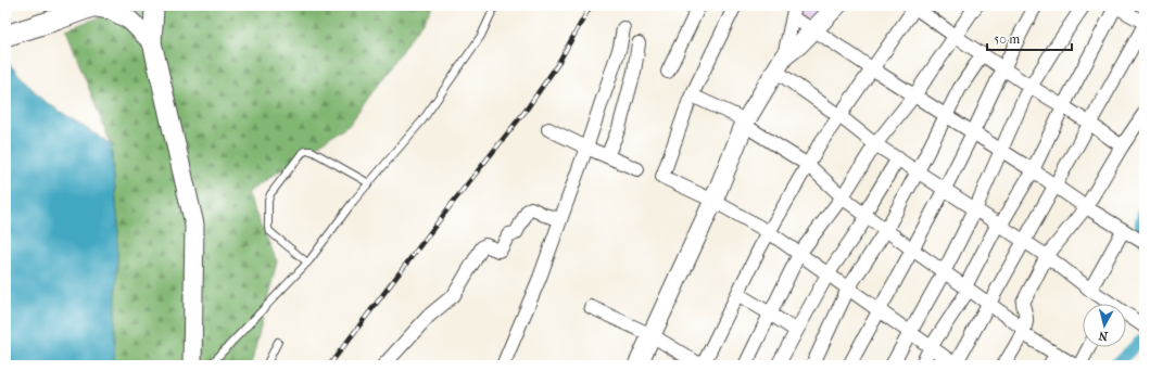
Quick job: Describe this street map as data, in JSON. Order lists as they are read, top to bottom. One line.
{"scale_bar":"50 m","north":"bottom"}
